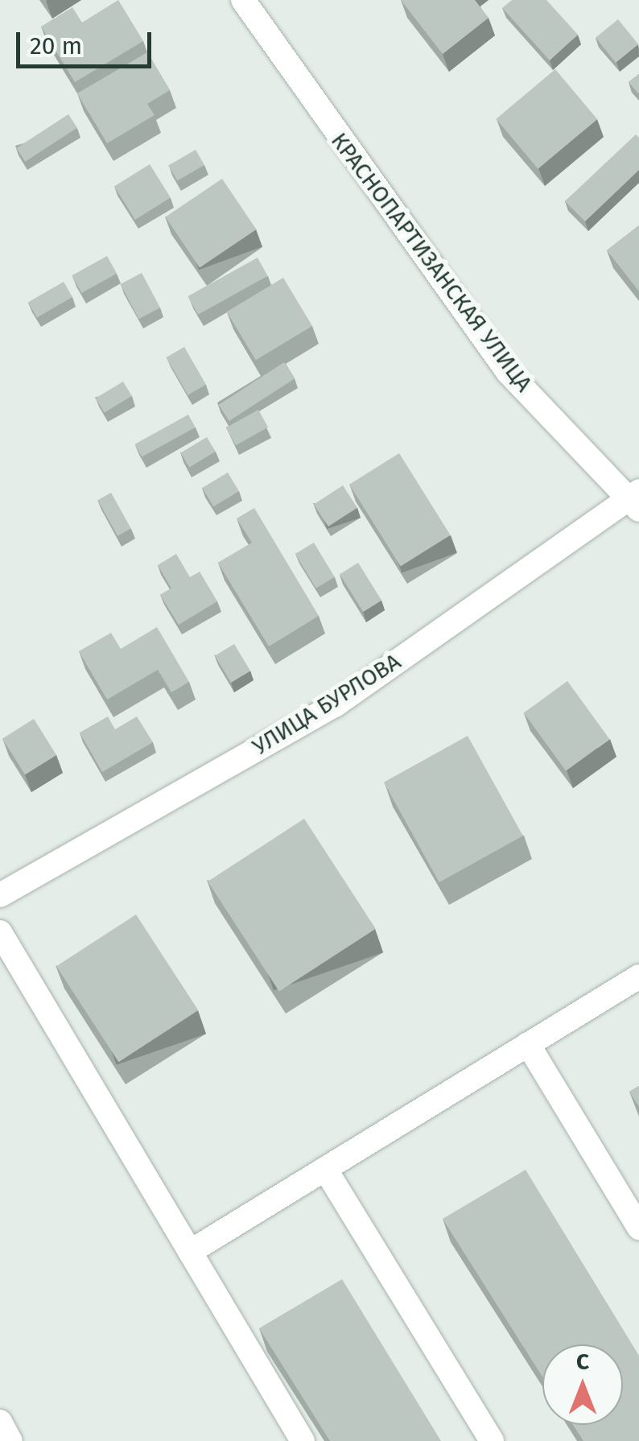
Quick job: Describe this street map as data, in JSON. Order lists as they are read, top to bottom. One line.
{"streets":{"street":["КРАСНОПАРТИЗАНСКАЯ УЛИЦА","УЛИЦА БУРЛОВА"]},"crossings":[["КРАСНОПАРТИЗАНСКАЯ УЛИЦА","УЛИЦА БУРЛОВА"]],"scale_bar":"20 m","north":"top"}
